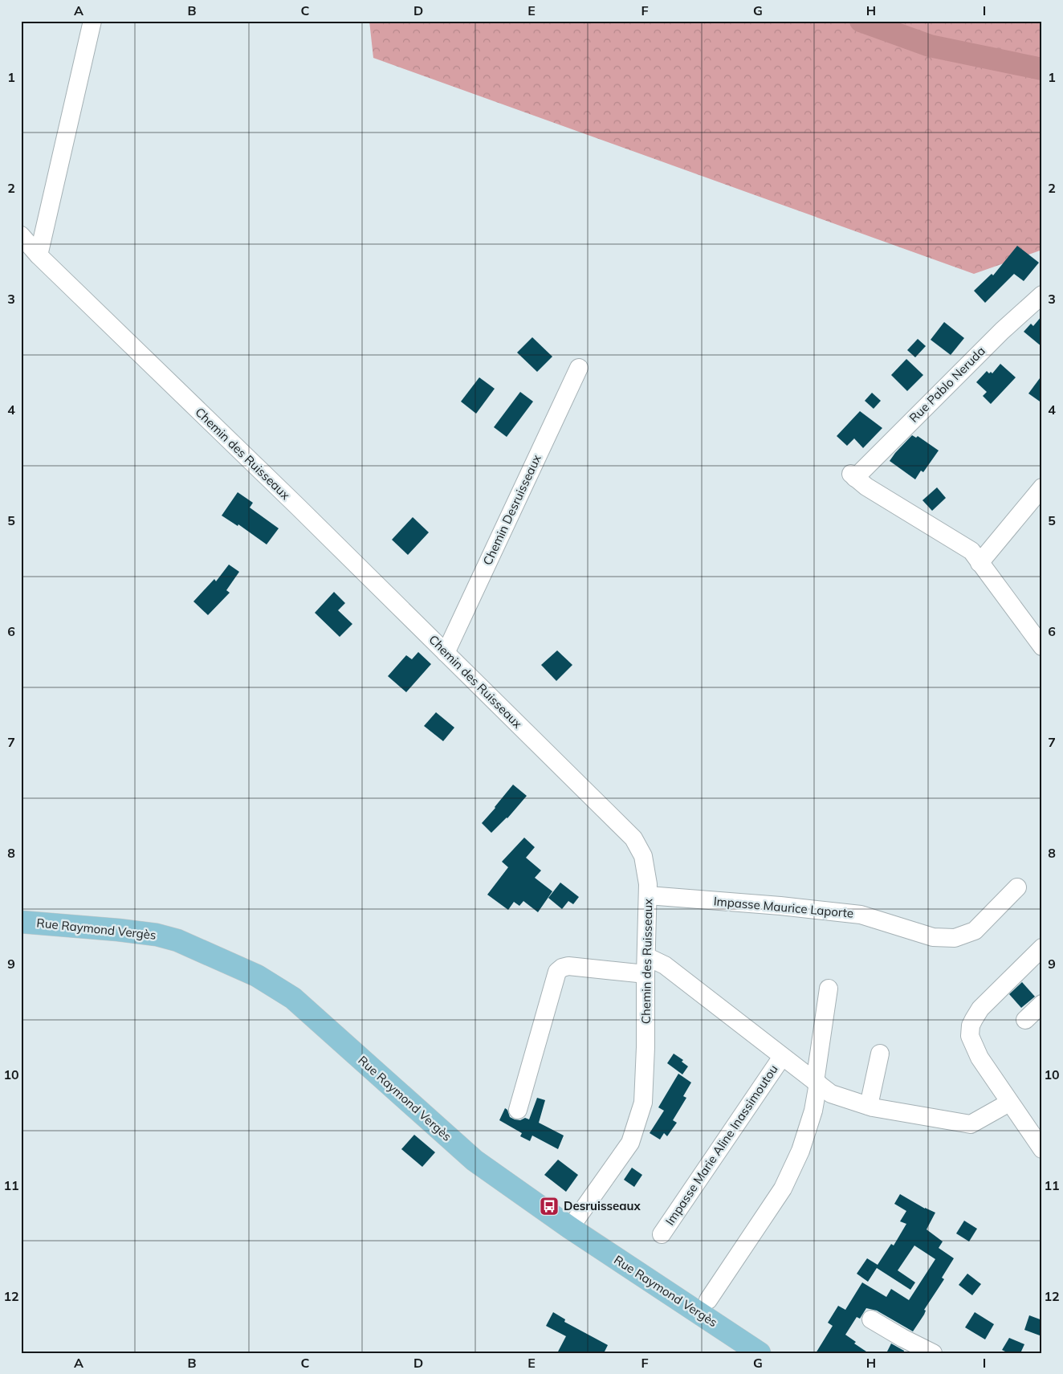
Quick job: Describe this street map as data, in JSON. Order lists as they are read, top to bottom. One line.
{"streets":{"main road":["Rue Raymond Vergès"],"street":["Rue Pablo Neruda","Chemin des Ruisseaux","Chemin Desruisseaux","Impasse Maurice Laporte","Impasse Marie Aline Inassimoutou"]},"crossings":[["Chemin des Ruisseaux","Chemin Desruisseaux"],["Chemin des Ruisseaux","Impasse Maurice Laporte"],["Chemin des Ruisseaux","Rue Raymond Vergès"]],"places":{"bus stop":["Desruisseaux"]},"grid":{"columns":["A","B","C","D","E","F","G","H","I"],"rows":["1","2","3","4","5","6","7","8","9","10","11","12"]}}
